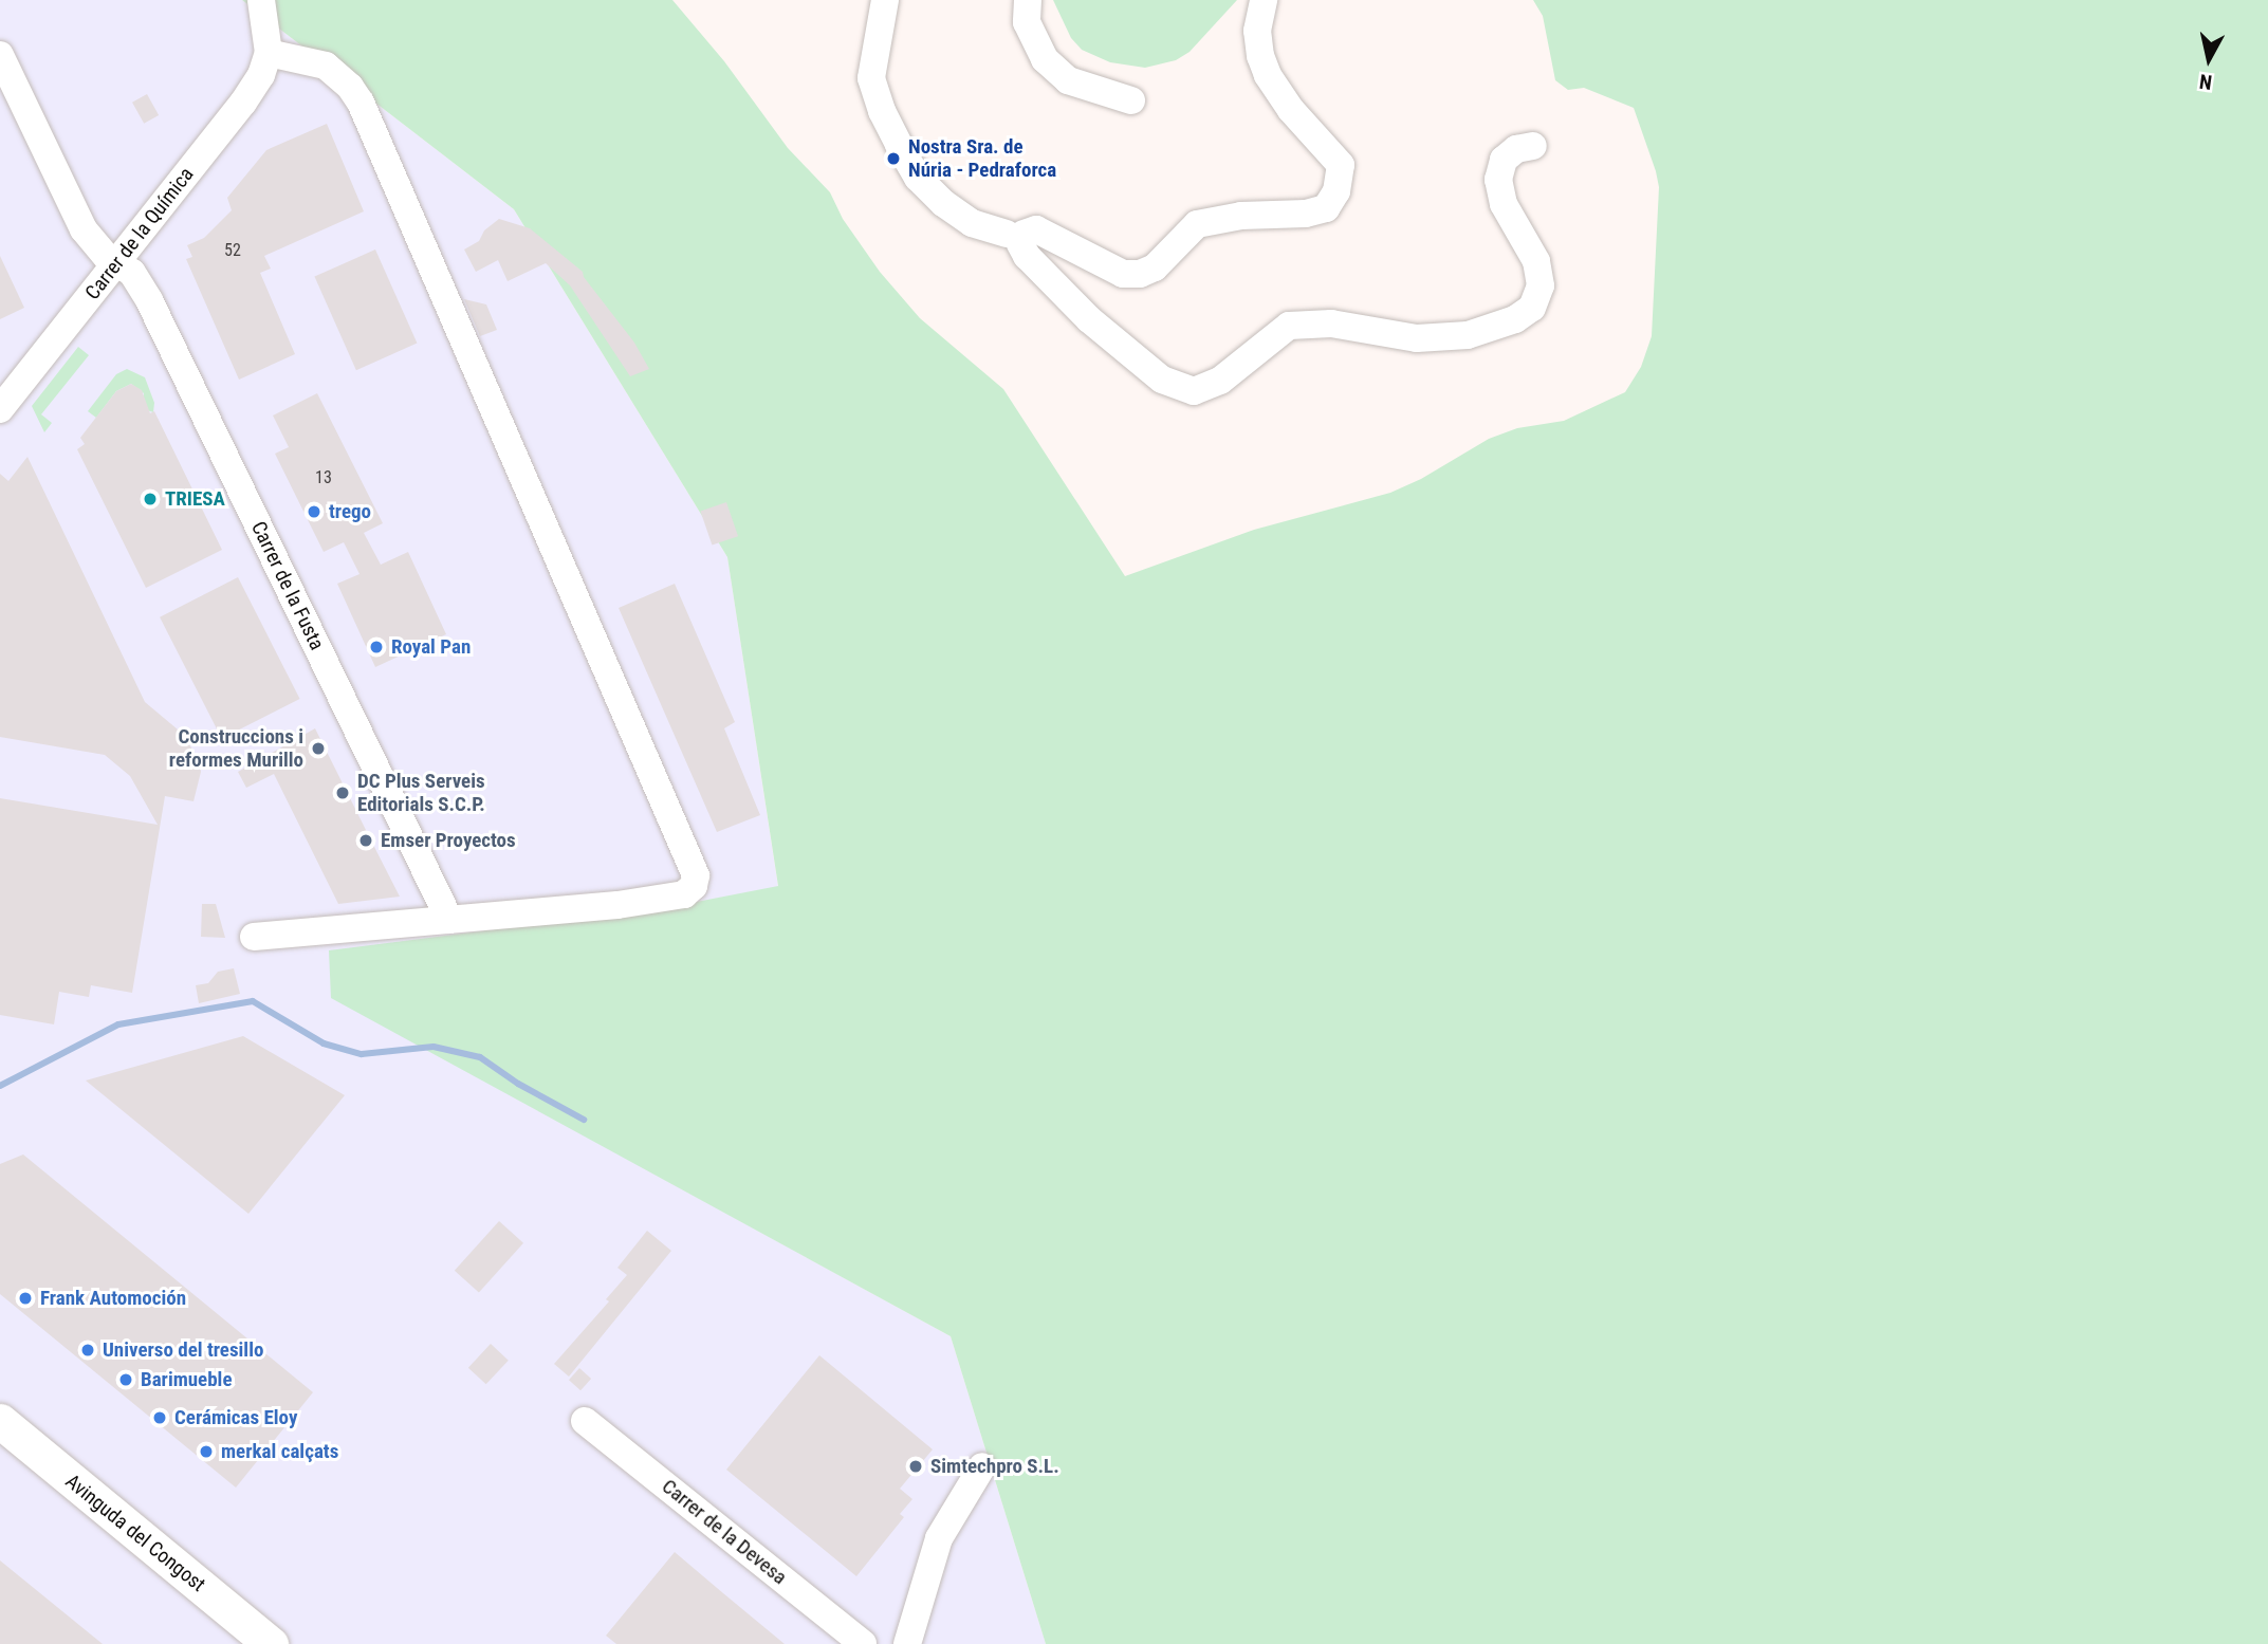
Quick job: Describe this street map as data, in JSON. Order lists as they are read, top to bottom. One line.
{"streets":{"main road":["Avinguda del Congost"],"street":["Carrer de la Química","Carrer de la Fusta","Carrer de la Devesa"]},"crossings":[["Carrer de la Química","Carrer de la Fusta"]],"places":["Nostra Sra. de Núria - Pedraforca","TRIESA","trego","Royal Pan","Construccions i reformes Murillo","DC Plus Serveis Editorials S.C.P.","Emser Proyectos","Frank Automoción","Universo del tresillo","Barimueble","Cerámicas Eloy","merkal calçats","Simtechpro S.L."],"house_numbers":["52","13"],"north":"bottom"}
